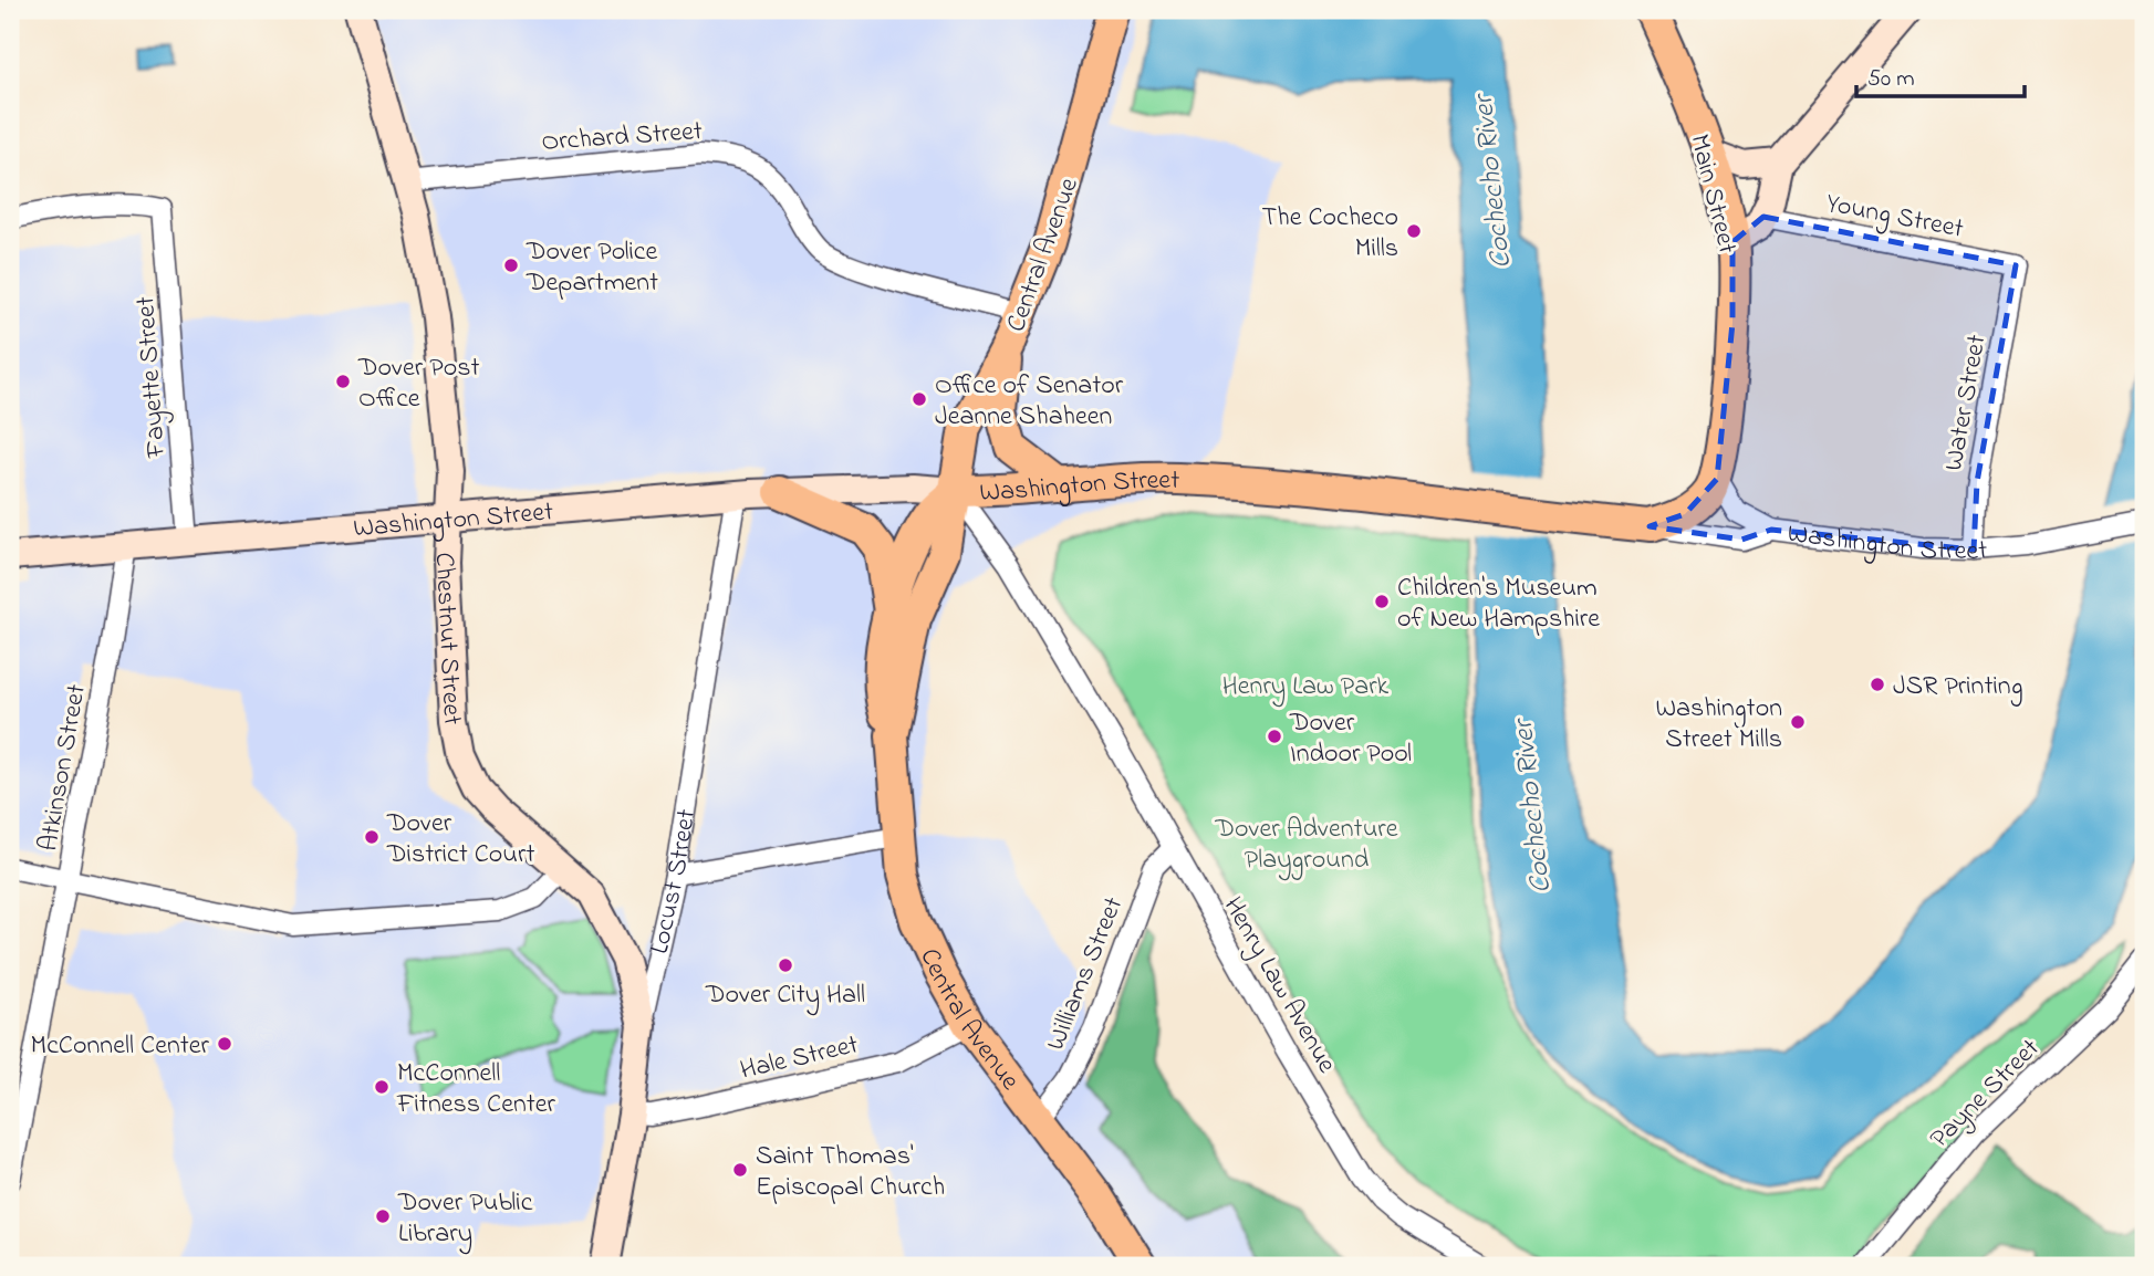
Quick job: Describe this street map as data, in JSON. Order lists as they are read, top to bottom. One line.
{"streets":{"main road":["Main Street","Central Avenue","Washington Street"],"street":["Orchard Street","Young Street","Fayette Street","Water Street","Chestnut Street","Atkinson Street","Locust Street","Williams Street","Henry Law Avenue","Hale Street","Payne Street"]},"crossings":[["Orchard Street","Central Avenue"],["Orchard Street","Chestnut Street"],["Young Street","Water Street"],["Central Avenue","Washington Street"],["Central Avenue","Williams Street"],["Central Avenue","Henry Law Avenue"],["Central Avenue","Hale Street"],["Fayette Street","Washington Street"],["Water Street","Washington Street"],["Washington Street","Chestnut Street"],["Washington Street","Atkinson Street"],["Washington Street","Locust Street"],["Washington Street","Henry Law Avenue"],["Chestnut Street","Locust Street"],["Locust Street","Hale Street"],["Williams Street","Henry Law Avenue"]],"water":["Cochecho River"],"parks":["Henry Law Park","Dover Adventure Playground"],"places":["The Cocheco Mills","Dover Police Department","Dover Post Office","Office of Senator Jeanne Shaheen","Children's Museum of New Hampshire","JSR Printing","Washington Street Mills","Dover Indoor Pool","Dover District Court","Dover City Hall","McConnell Center","McConnell Fitness Center","Saint Thomas' Episcopal Church","Dover Public Library"],"scale_bar":"50 m"}
